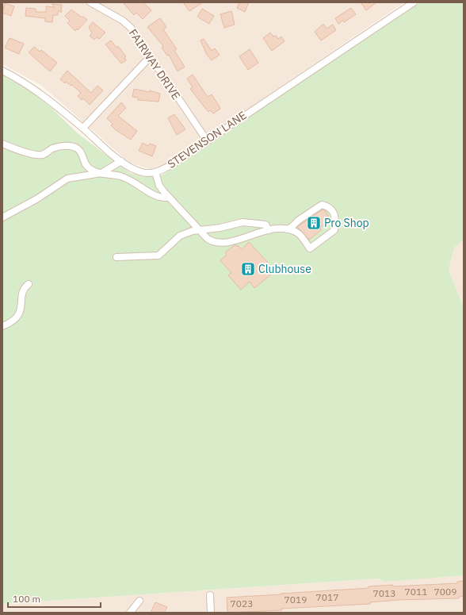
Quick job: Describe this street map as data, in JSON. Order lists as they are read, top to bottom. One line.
{"streets":{"street":["FAIRWAY DRIVE","STEVENSON LANE"]},"crossings":[["FAIRWAY DRIVE","STEVENSON LANE"]],"places":{"building":["Pro Shop","Clubhouse"]},"house_numbers":["7011","7009","7013","7017","7019","7023"],"scale_bar":"100 m"}
